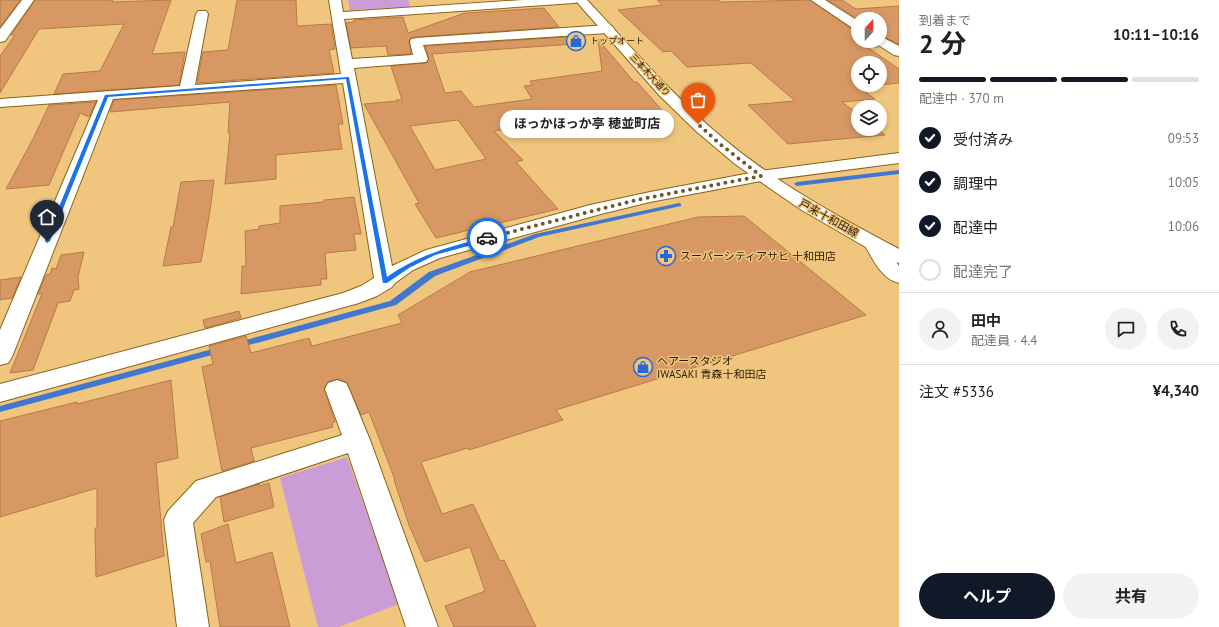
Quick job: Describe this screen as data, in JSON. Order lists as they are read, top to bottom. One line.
{"streets":{"street":["三本木大通り","戸来十和田線"]},"crossings":[["三本木大通り","戸来十和田線"]],"places":{"shop":["トップオート","ヘアースタジオ IWASAKI 青森十和田店"],"other":["ほっかほっか亭 穂並町店"],"pharmacy":["スーパーシティアサヒ 十和田店"]},"north":"top","page":{"heading":["2 分","到着まで","10:11–10:16"],"panel":["田中","配達員 · 4.4","注文 #5336","¥4,340"],"bar":"配達中 · 370 m","bubble":"ほっかほっか亭 穂並町店","list":[["受付済み","09:53"],["調理中","10:05"],["配達中","10:06"],"配達完了"],"buttons":["ヘルプ","共有"]}}
